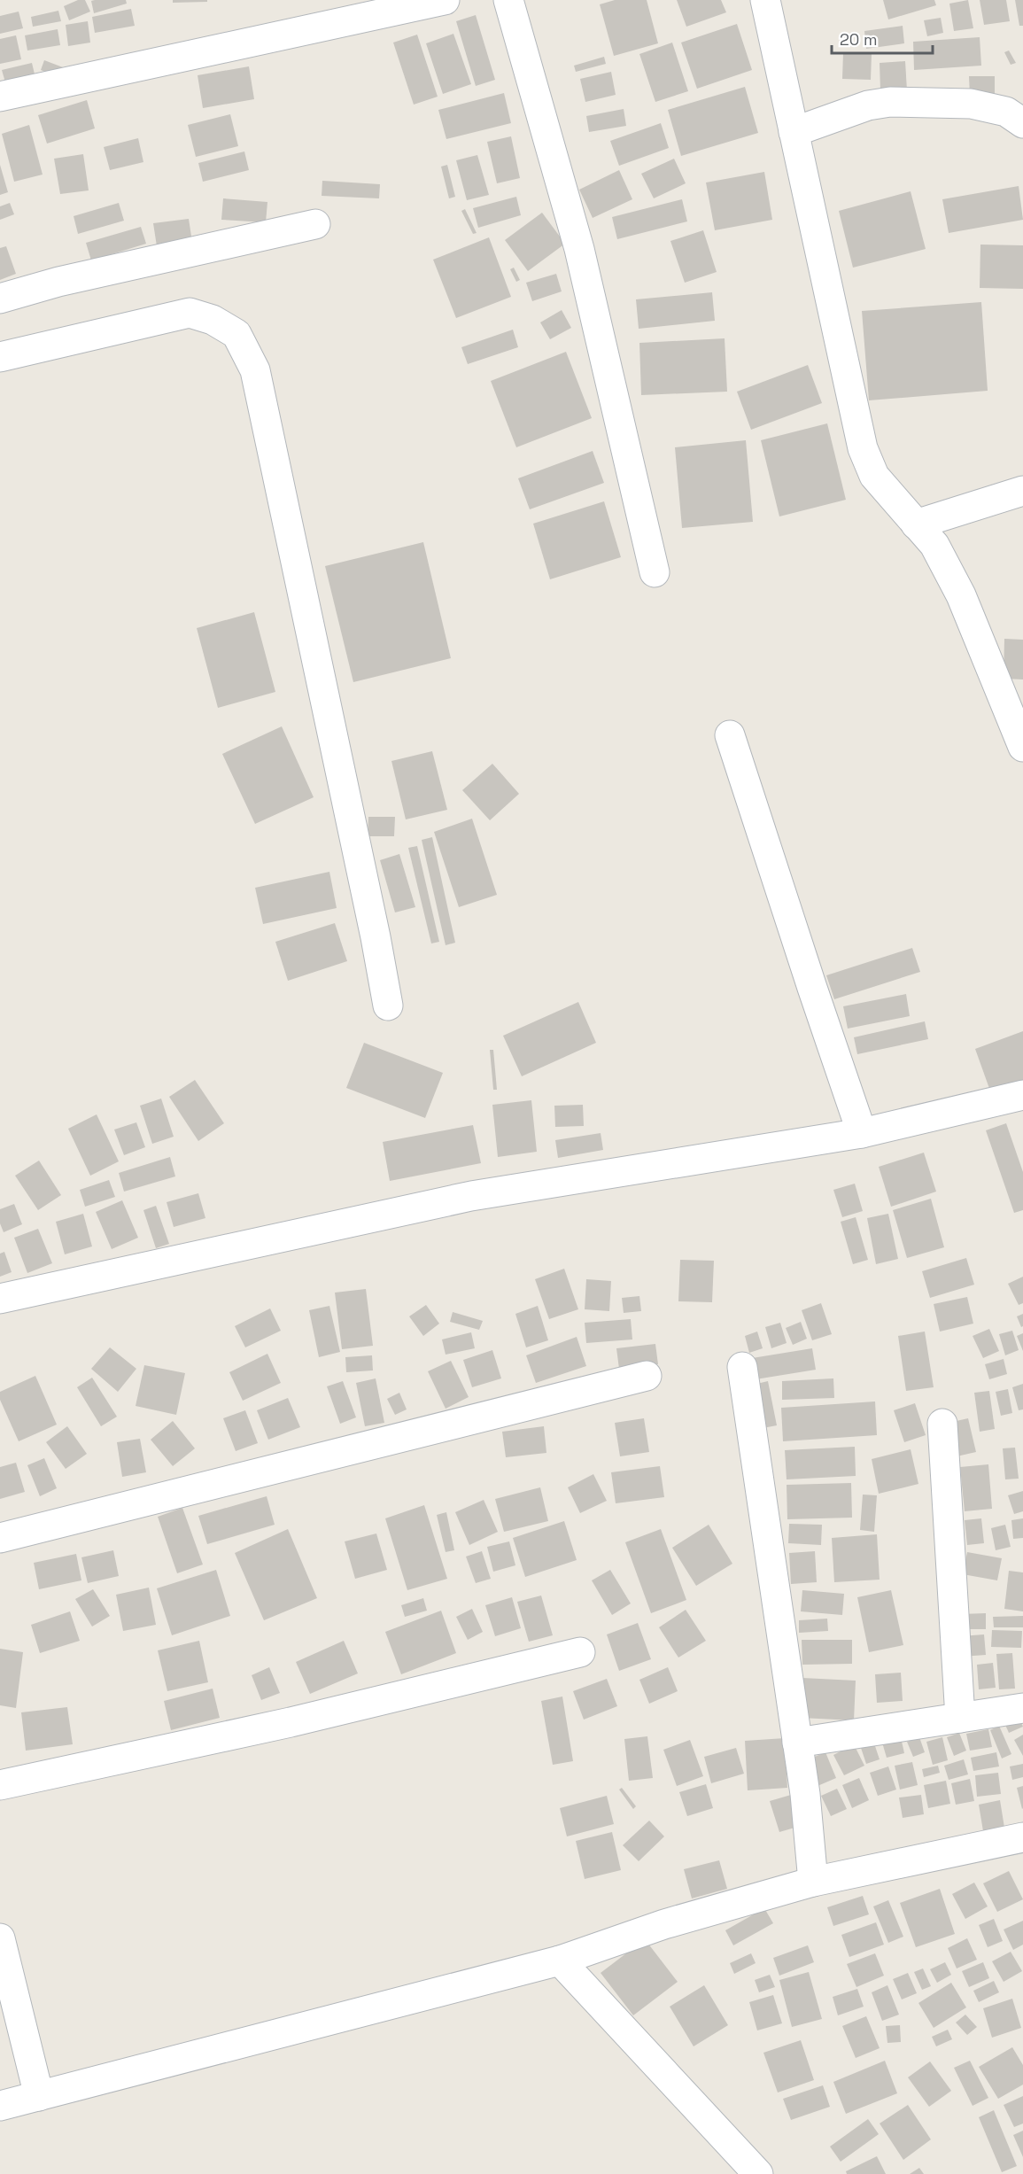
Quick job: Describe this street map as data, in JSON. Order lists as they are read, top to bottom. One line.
{"scale_bar":"20 m"}
